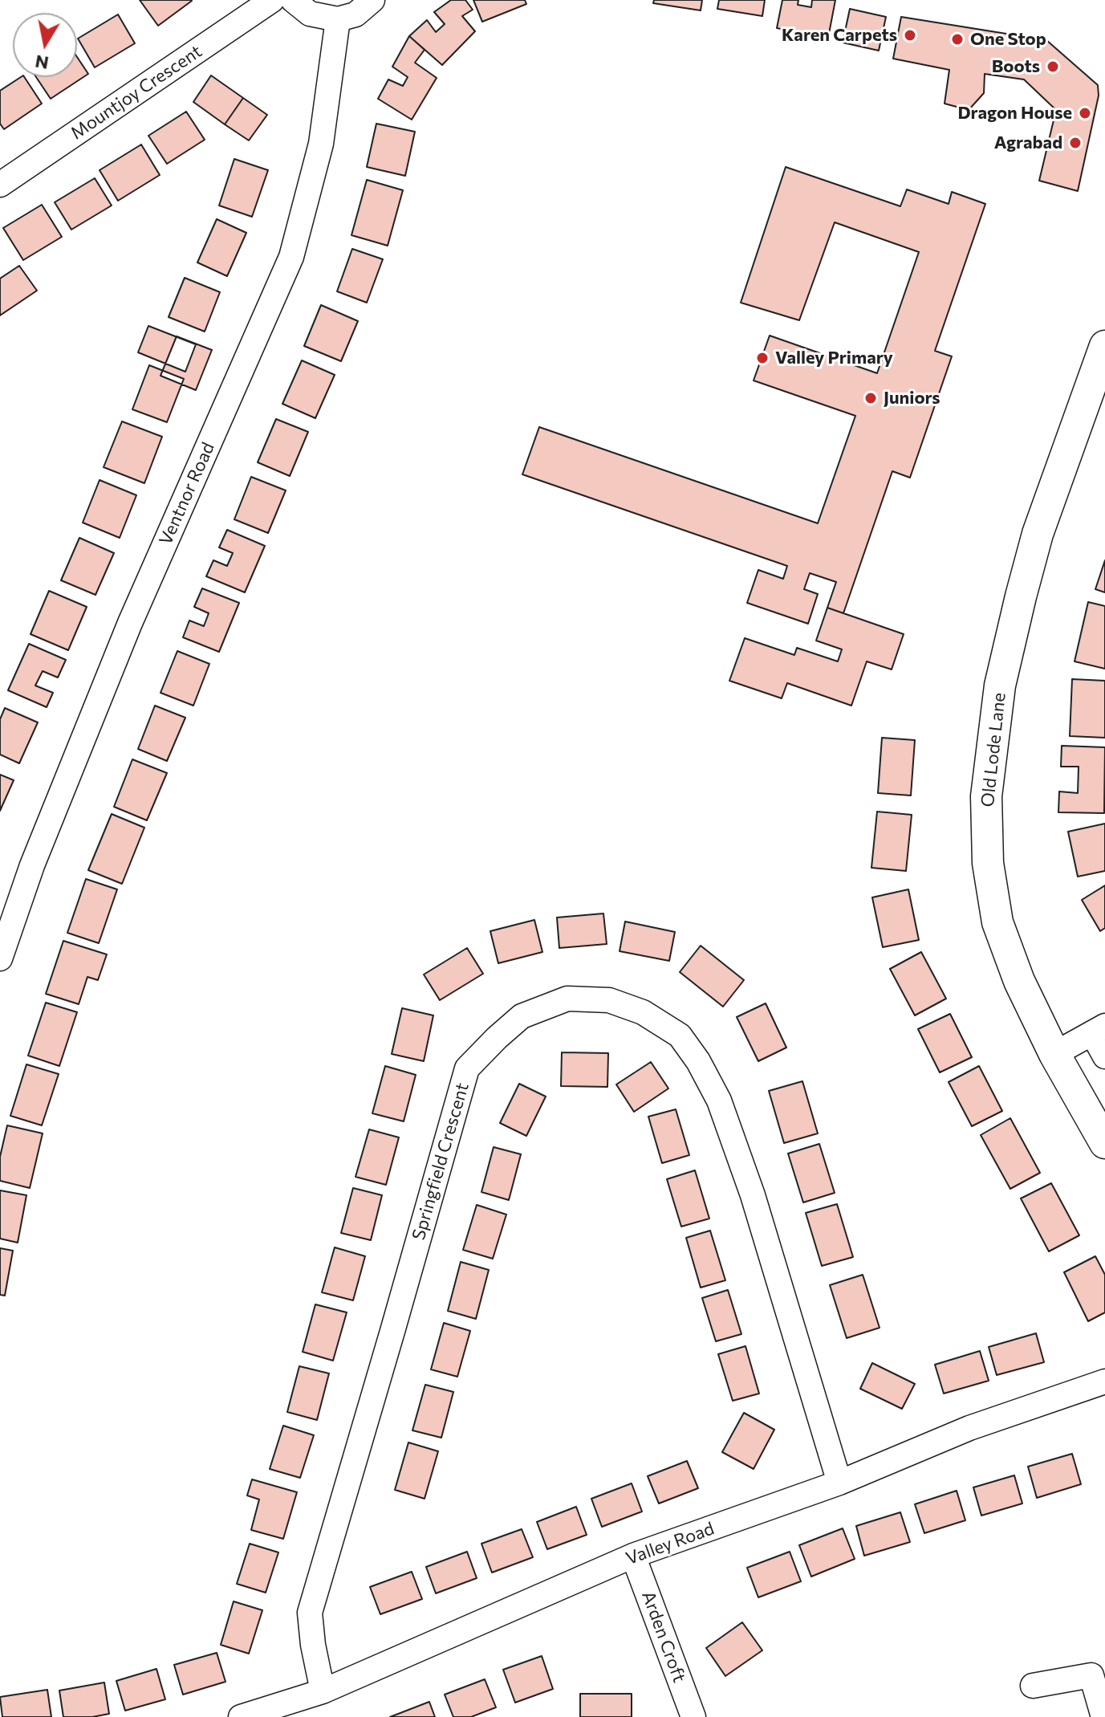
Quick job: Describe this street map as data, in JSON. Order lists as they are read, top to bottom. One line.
{"streets":{"street":["Mountjoy Crescent","Ventnor Road","Old Lode Lane","Springfield Crescent","Valley Road","Arden Croft"]},"crossings":[["Springfield Crescent","Valley Road"],["Valley Road","Arden Croft"]],"places":["Karen Carpets","One Stop","Boots","Dragon House","Agrabad","Valley Primary","Juniors"],"north":"bottom"}
